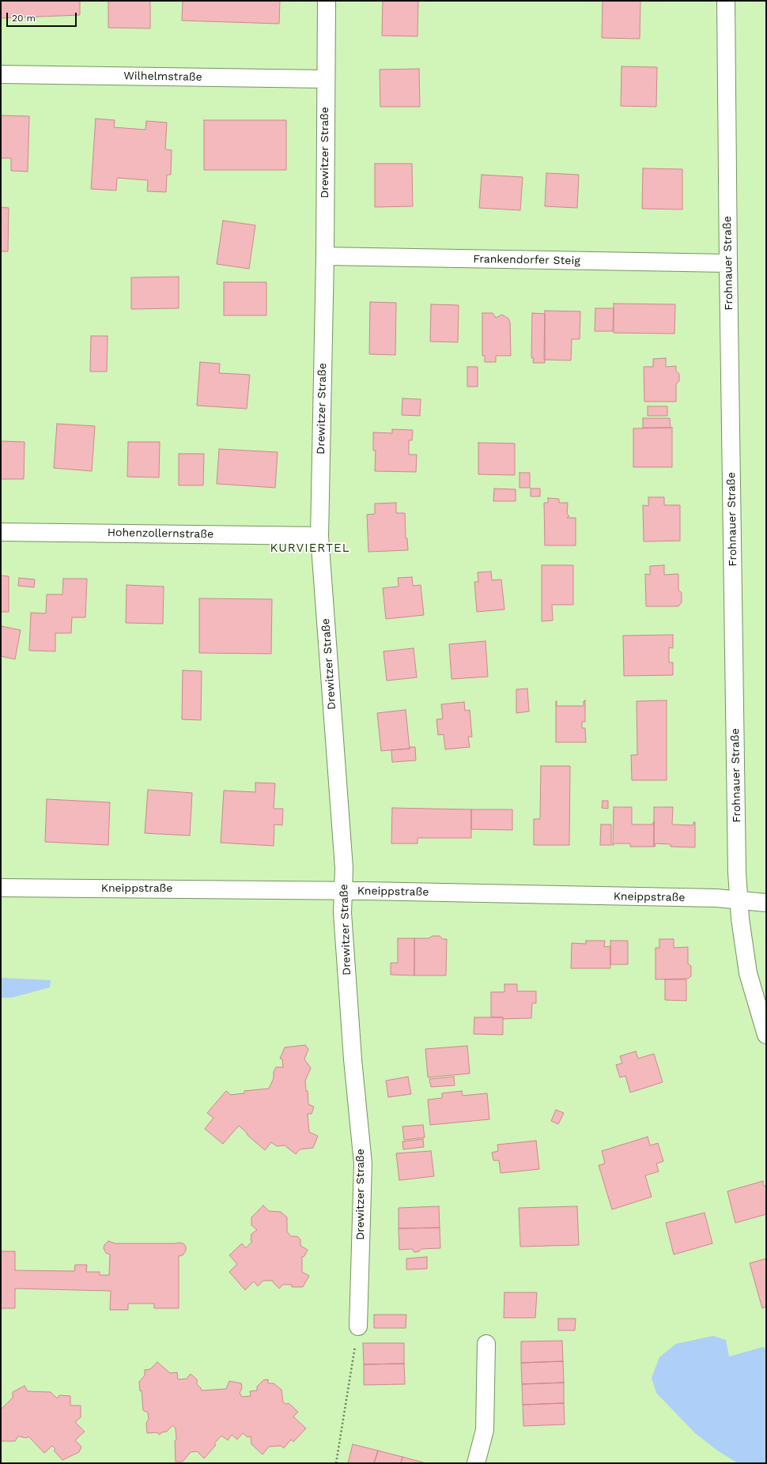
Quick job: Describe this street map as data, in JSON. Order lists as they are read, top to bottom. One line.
{"streets":{"street":["Wilhelmstraße","Drewitzer Straße","Frankendorfer Steig","Frohnauer Straße","Hohenzollernstraße","Kneippstraße"]},"crossings":[["Wilhelmstraße","Drewitzer Straße"],["Drewitzer Straße","Frankendorfer Steig"],["Drewitzer Straße","Hohenzollernstraße"],["Drewitzer Straße","Kneippstraße"],["Frankendorfer Steig","Frohnauer Straße"],["Frohnauer Straße","Kneippstraße"]],"districts":["KURVIERTEL"],"scale_bar":"20 m"}
